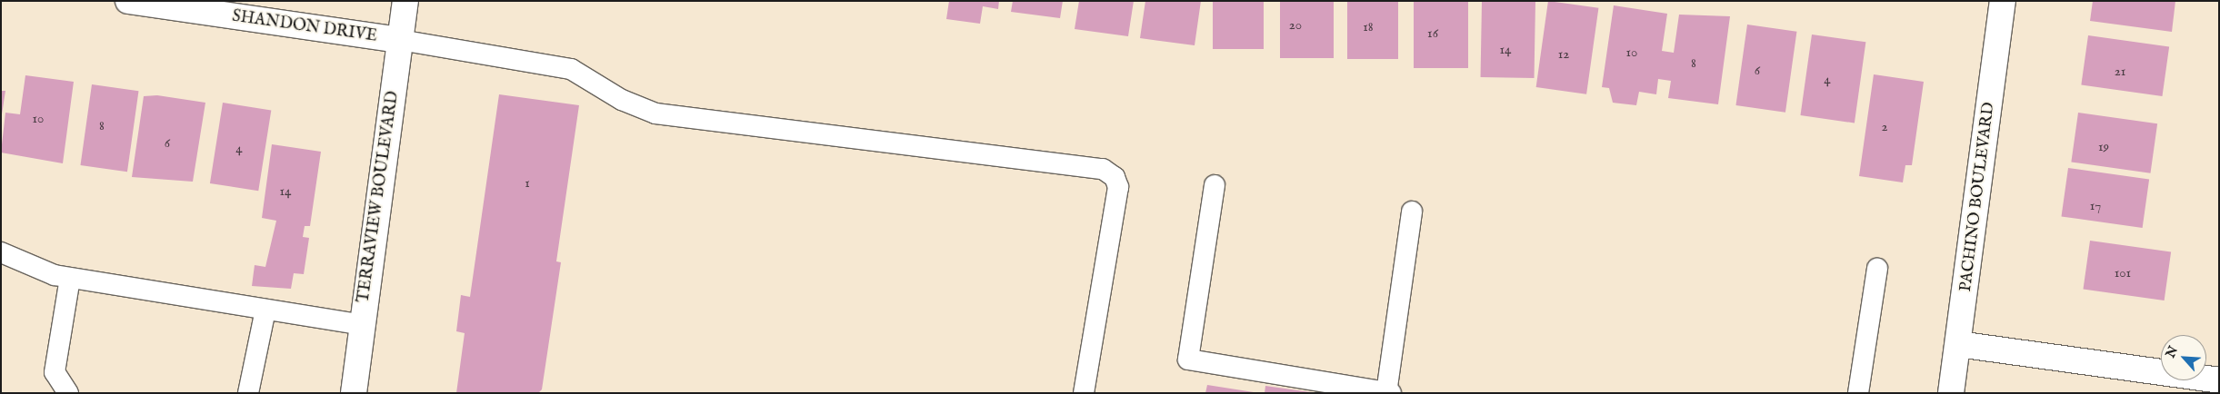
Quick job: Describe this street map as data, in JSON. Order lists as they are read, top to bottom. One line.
{"streets":{"street":["SHANDON DRIVE","TERRAVIEW BOULEVARD","PACHINO BOULEVARD"]},"crossings":[["SHANDON DRIVE","TERRAVIEW BOULEVARD"]],"house_numbers":["20","18","16","14","10","12","8","6","21","4","10","8","2","6","19","4","1","14","17","101"],"north":"top left"}
